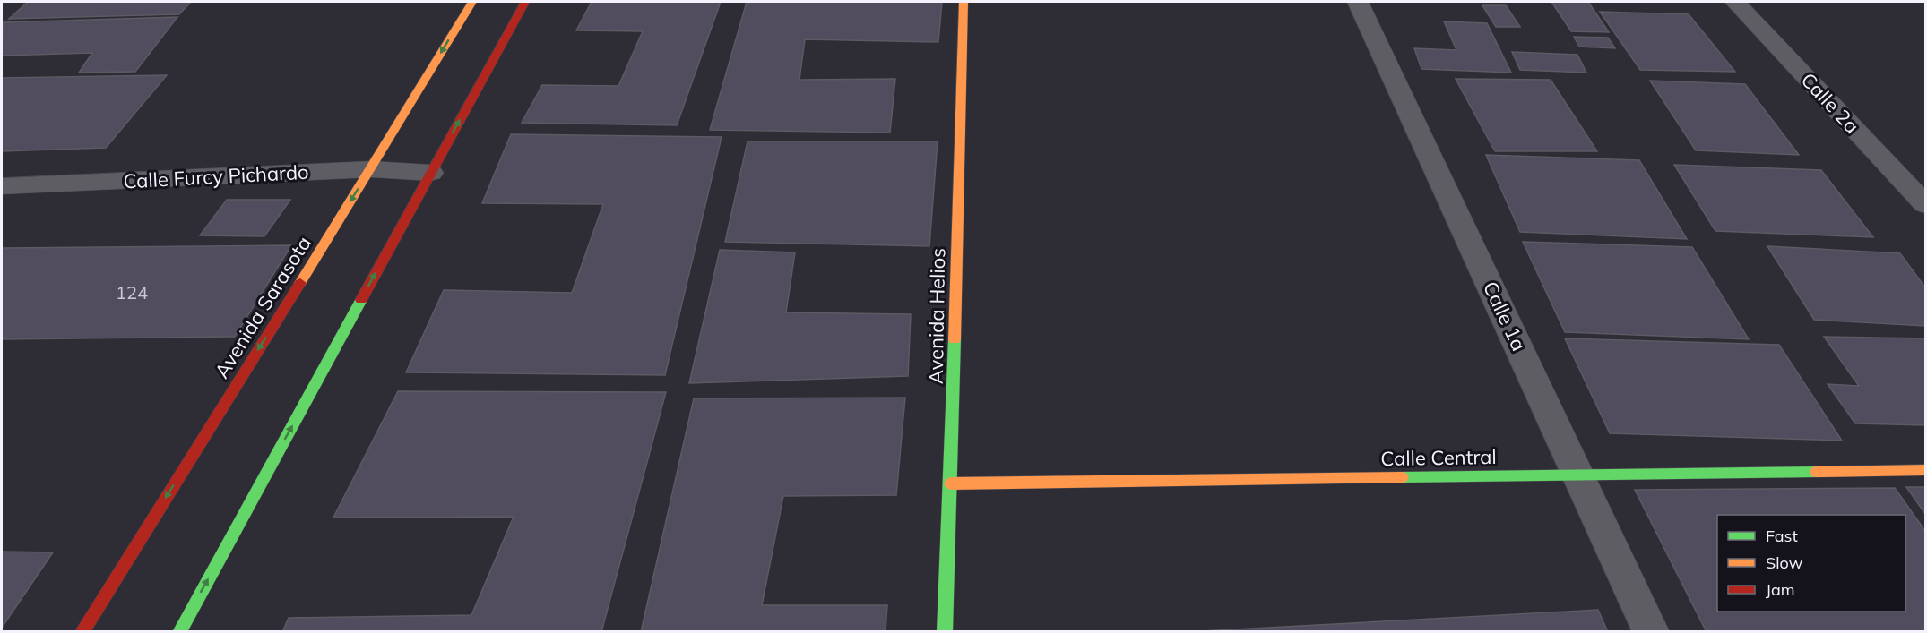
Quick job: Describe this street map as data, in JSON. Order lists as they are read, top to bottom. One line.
{"streets":{"main road":["Avenida Sarasota","Avenida Helios","Calle Central"],"street":["Calle 2a","Calle Furcy Pichardo","Calle 1a"]},"crossings":[["Calle Furcy Pichardo","Avenida Sarasota"],["Avenida Helios","Calle Central"],["Calle 1a","Calle Central"]],"house_numbers":["124"],"legend":["Fast","Slow","Jam"]}
